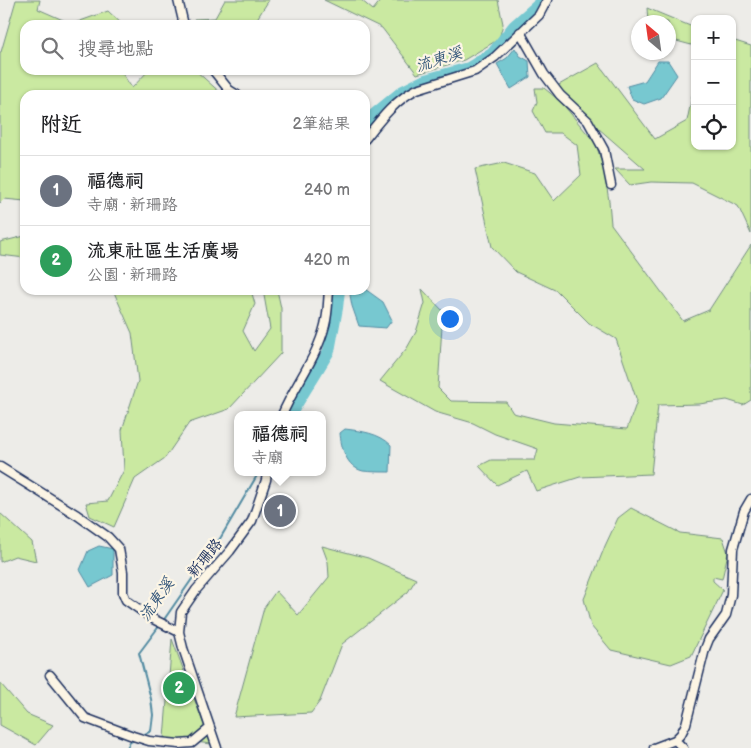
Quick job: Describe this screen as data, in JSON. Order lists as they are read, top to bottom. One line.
{"streets":{"street":["新珊路"]},"water":["流東溪"],"north":"top left","page":{"map_buttons":["+","−"],"search":"搜尋地點","heading":["附近","2筆結果"],"list":[{"mark":"1","name":"福德祠","note":"寺廟 · 新珊路","value":"240 m"},{"mark":"2","name":"流東社區生活廣場","note":"公園 · 新珊路","value":"420 m"}],"popup":["福德祠","寺廟"],"pins":["1","2"]}}
